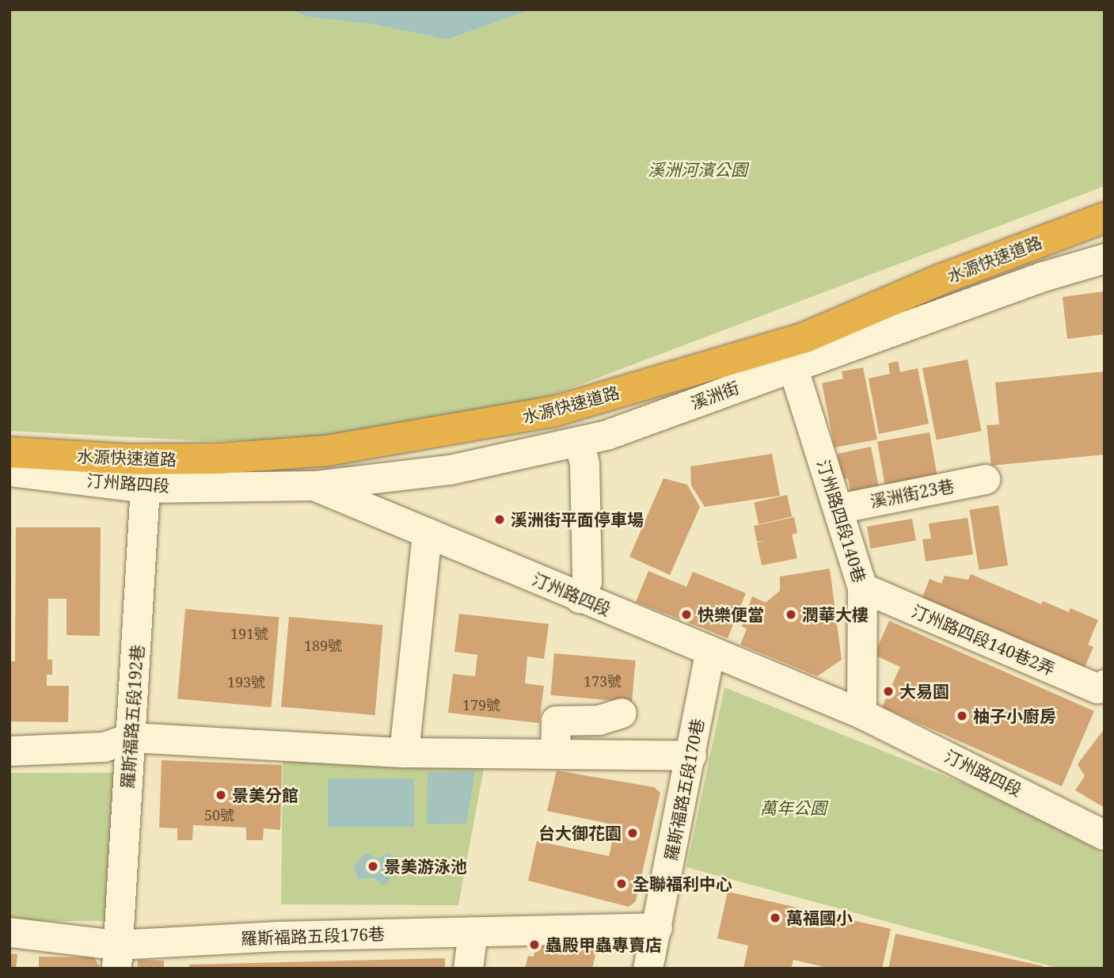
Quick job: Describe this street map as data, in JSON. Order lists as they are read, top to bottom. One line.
{"streets":{"highway":["水源快速道路"],"street":["溪洲街","汀州路四段","溪洲街23巷","汀州路四段140巷","汀州路四段140巷2弄","羅斯福路五段192巷","羅斯福路五段170巷","羅斯福路五段176巷"]},"crossings":[["溪洲街","汀州路四段"],["溪洲街","汀州路四段140巷"],["汀州路四段","汀州路四段140巷"],["汀州路四段","羅斯福路五段192巷"],["汀州路四段","羅斯福路五段170巷"],["溪洲街23巷","汀州路四段140巷"],["汀州路四段140巷","汀州路四段140巷2弄"],["羅斯福路五段192巷","羅斯福路五段176巷"]],"parks":["溪洲河濱公園","萬年公園"],"places":["溪洲街平面停車場","快樂便當","潤華大樓","大易園","柚子小廚房","景美分館","台大御花園","景美游泳池","全聯福利中心","萬福國小","蟲殿甲蟲專賣店"],"house_numbers":["191號","189號","173號","193號","179號","50號"]}
